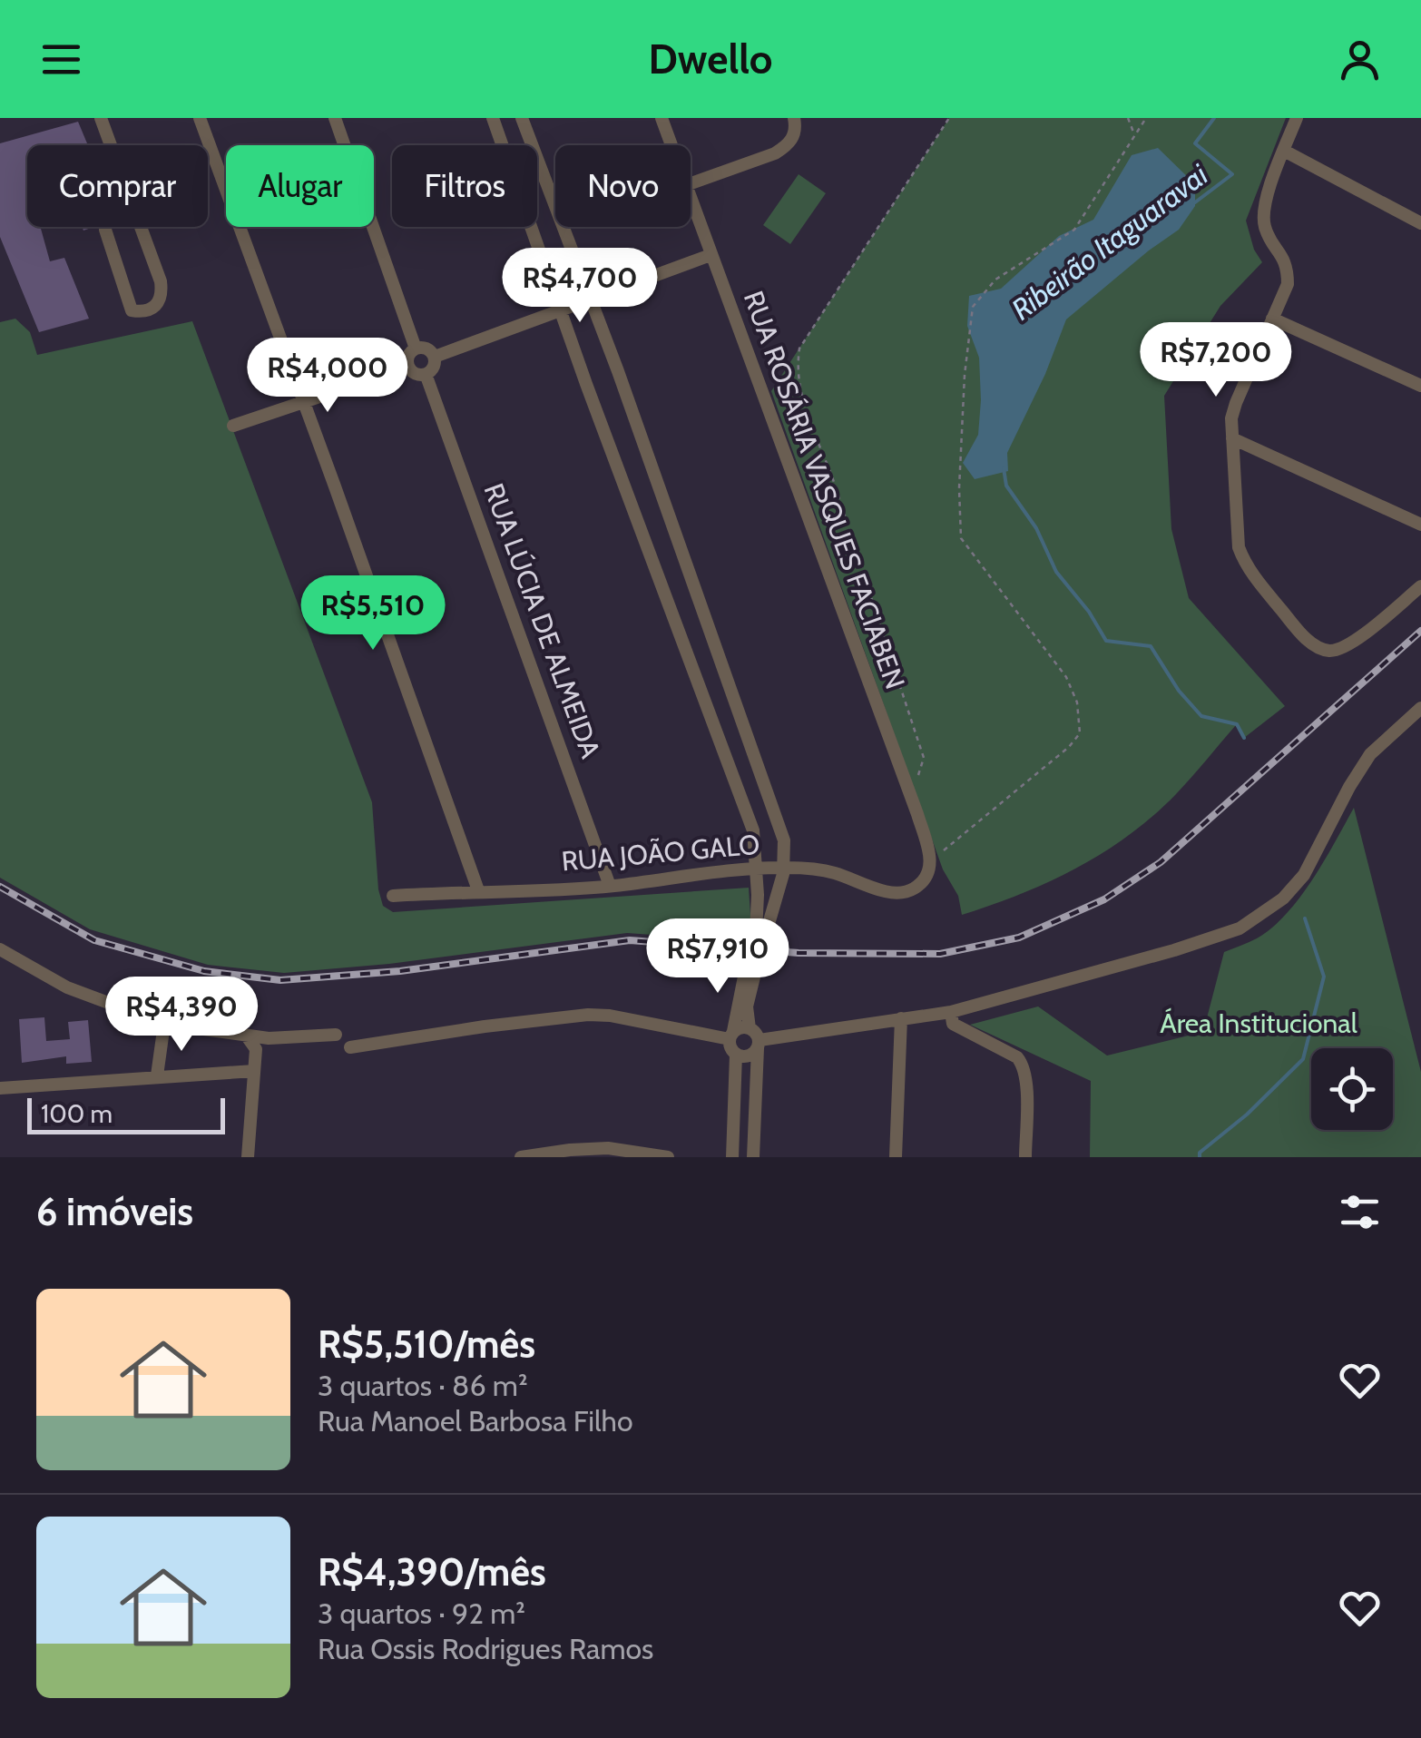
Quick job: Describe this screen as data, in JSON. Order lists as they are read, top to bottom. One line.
{"streets":{"street":["RUA ROSÁRIA VASQUES FACIABEN","RUA LÚCIA DE ALMEIDA","RUA JOÃO GALO"]},"crossings":[["RUA ROSÁRIA VASQUES FACIABEN","RUA JOÃO GALO"],["RUA LÚCIA DE ALMEIDA","RUA JOÃO GALO"]],"water":["Ribeirão Itaguaravai"],"parks":["Área Institucional"],"scale_bar":"100 m","page":{"header":"Dwello","chip":["Comprar","Alugar","Filtros","Novo"],"price":["R$4,700","R$7,200","R$4,000","R$5,510","R$7,910","R$4,390"],"scale":"100 m","heading":"6 imóveis","list":[{"name":"R$5,510/mês","note":"3 quartos · 86 m² · Rua Manoel Barbosa Filho"},{"name":"R$4,390/mês","note":"3 quartos · 92 m² · Rua Ossis Rodrigues Ramos"}]}}
